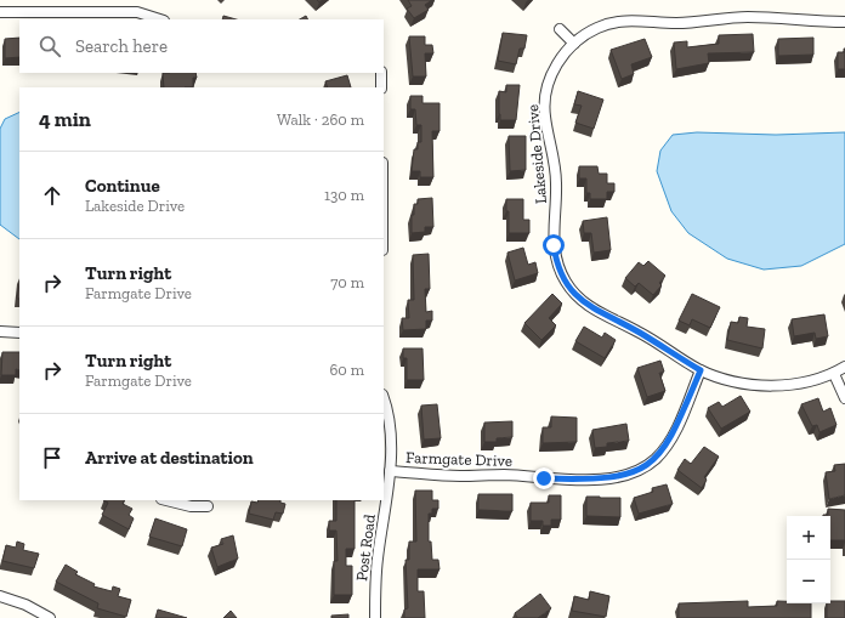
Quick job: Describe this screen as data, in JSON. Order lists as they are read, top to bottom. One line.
{"streets":{"street":["Lakeside Drive","Farmgate Drive","Post Road"]},"crossings":[["Lakeside Drive","Farmgate Drive"],["Farmgate Drive","Post Road"]],"page":{"search":"Search here","heading":["4 min","Walk · 260 m"],"list":[["Continue","Lakeside Drive","130 m"],["Turn right","Farmgate Drive","70 m"],["Turn right","Farmgate Drive","60 m"],"Arrive at destination"],"map_buttons":["+","−"]}}
